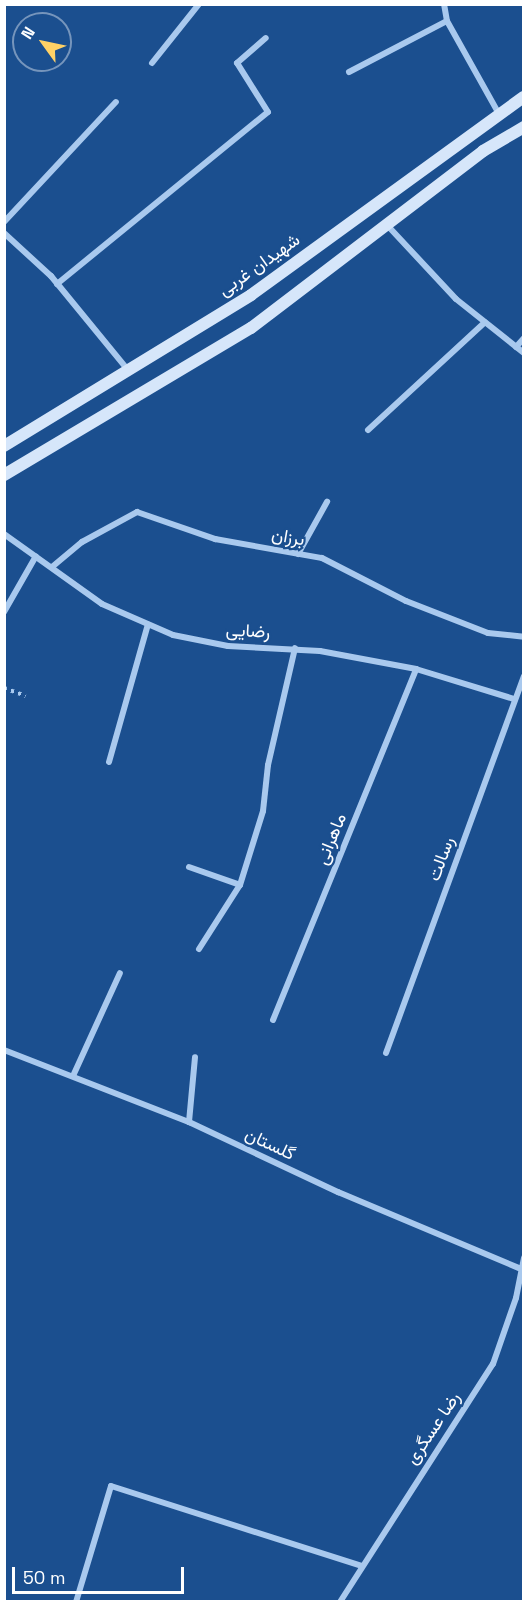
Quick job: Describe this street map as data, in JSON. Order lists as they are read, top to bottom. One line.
{"streets":{"main road":["شهیدان غربی"],"street":["برزان","رضایی","ماهرانی","رسالت","گلستان","رضا عسگری"]},"crossings":[["برزان","رضایی"],["رضایی","ماهرانی"],["رضایی","رسالت"],["گلستان","رضا عسگری"]],"scale_bar":"50 m","north":"top left"}
